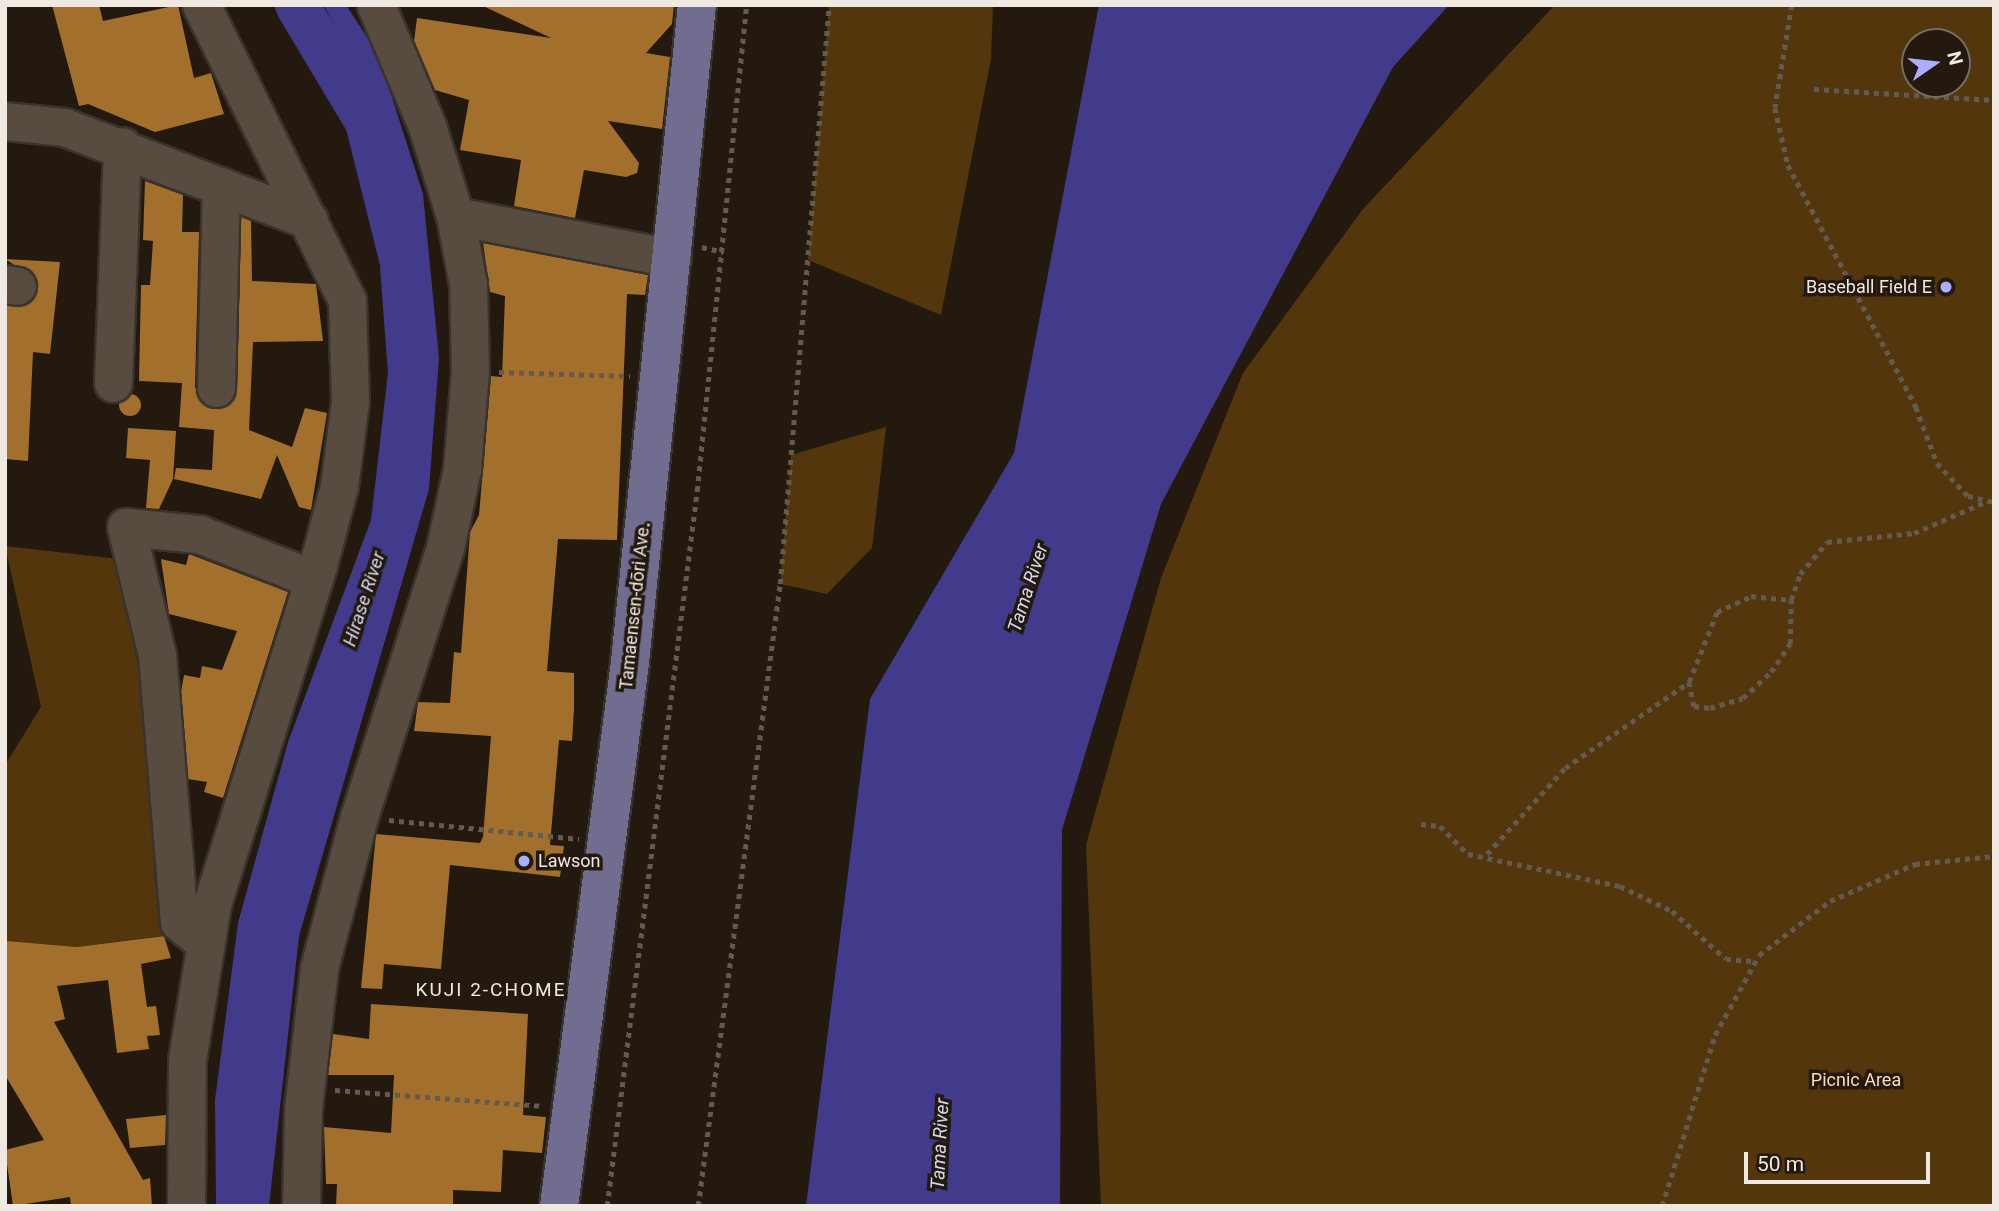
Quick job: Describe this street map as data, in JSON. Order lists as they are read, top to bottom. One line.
{"streets":{"main road":["Tamaensen-dōri Ave."]},"districts":["KUJI 2-CHOME"],"water":["Tama River","Hirase River"],"parks":["Picnic Area"],"places":["Baseball Field E","Lawson"],"scale_bar":"50 m","north":"right"}
